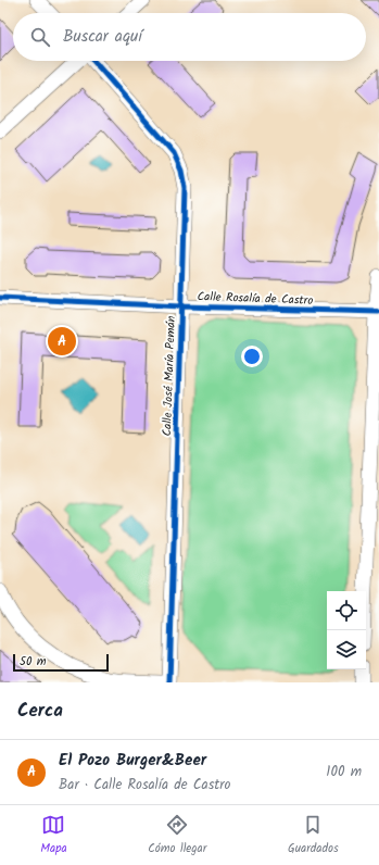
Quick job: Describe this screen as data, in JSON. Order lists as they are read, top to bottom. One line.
{"streets":{"street":["Calle Rosalía de Castro","Calle José María Pemán"]},"crossings":[["Calle Rosalía de Castro","Calle José María Pemán"]],"scale_bar":"50 m","page":{"search":"Buscar aquí","pins":"A","scale":"50 m","heading":"Cerca","list":[{"mark":"A","name":"El Pozo Burger&Beer","note":"Bar · Calle Rosalía de Castro","value":"100 m"}],"nav":["Mapa","Cómo llegar","Guardados"]}}
